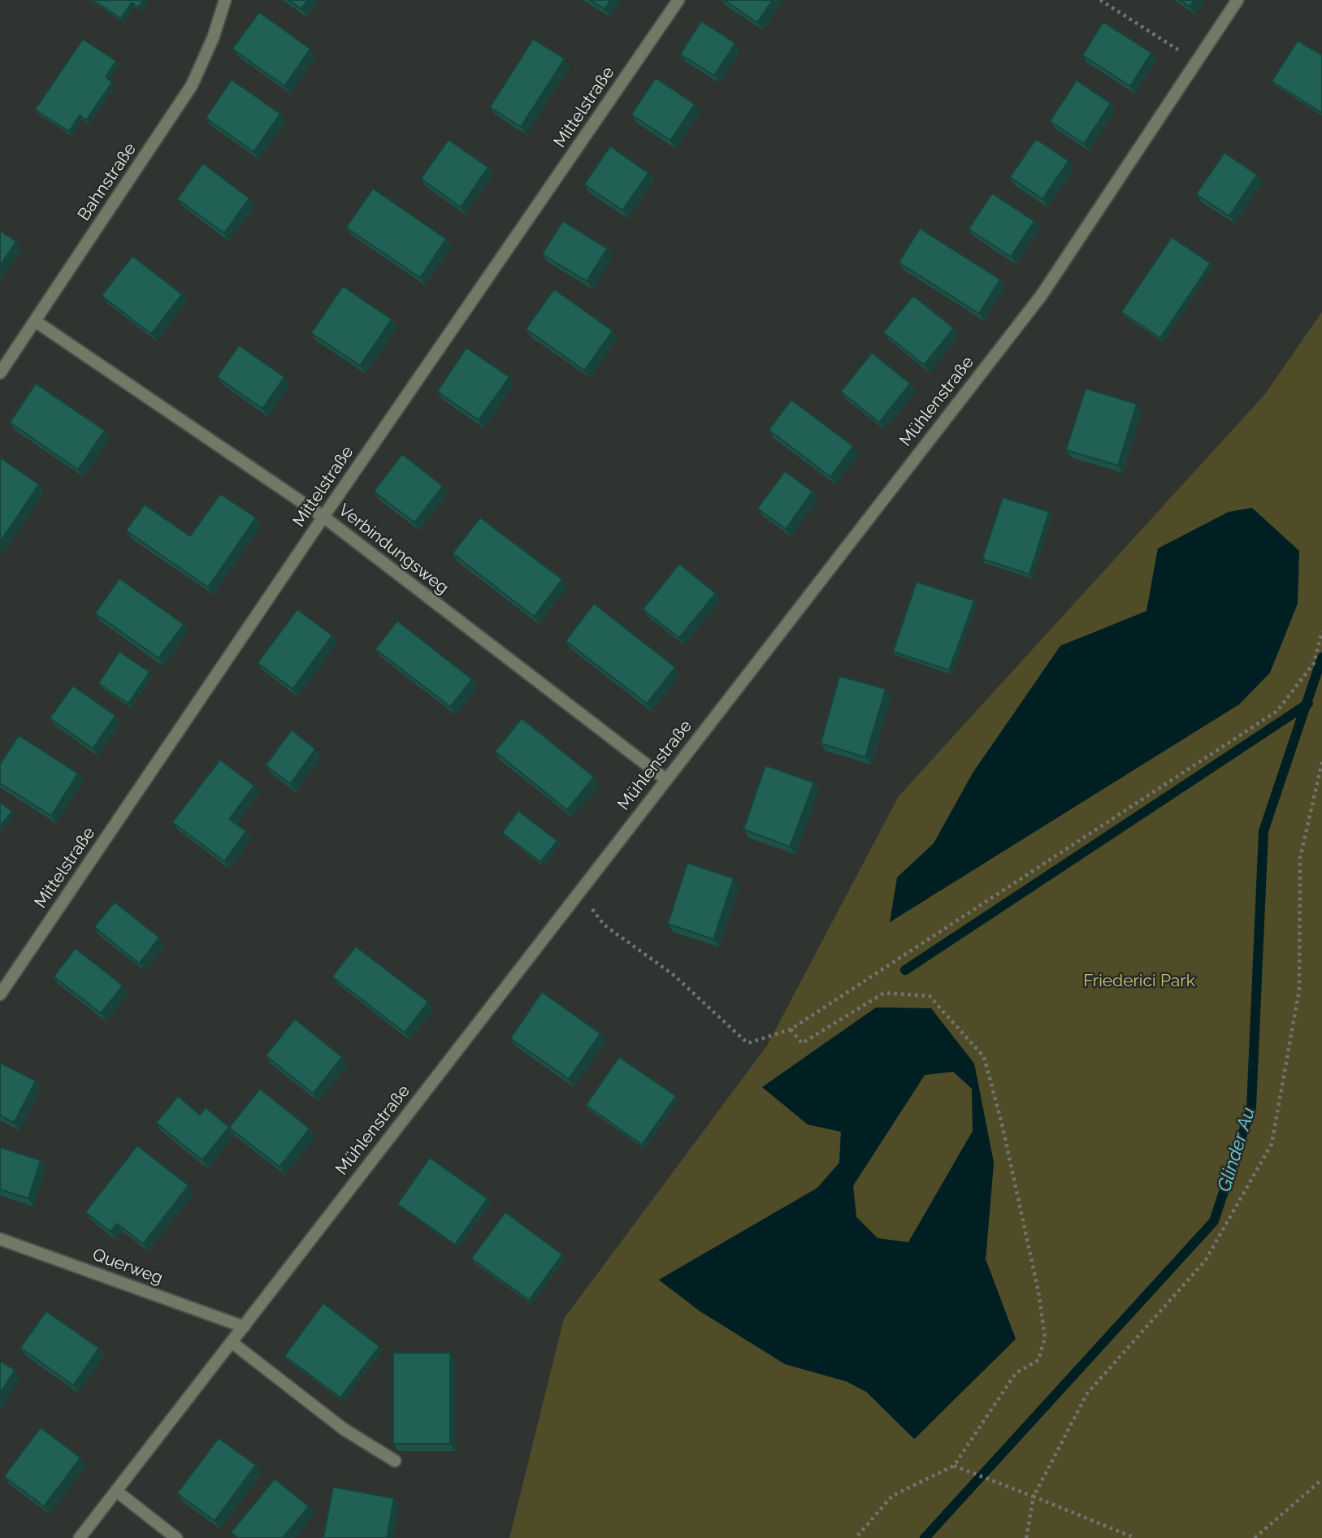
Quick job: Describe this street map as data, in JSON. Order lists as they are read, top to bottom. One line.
{"streets":{"street":["Mittelstraße","Bahnstraße","Mühlenstraße","Verbindungsweg","Querweg"]},"crossings":[["Mittelstraße","Verbindungsweg"],["Bahnstraße","Verbindungsweg"],["Mühlenstraße","Verbindungsweg"],["Mühlenstraße","Querweg"]],"water":["Glinder Au"],"parks":["Friederici Park"]}
